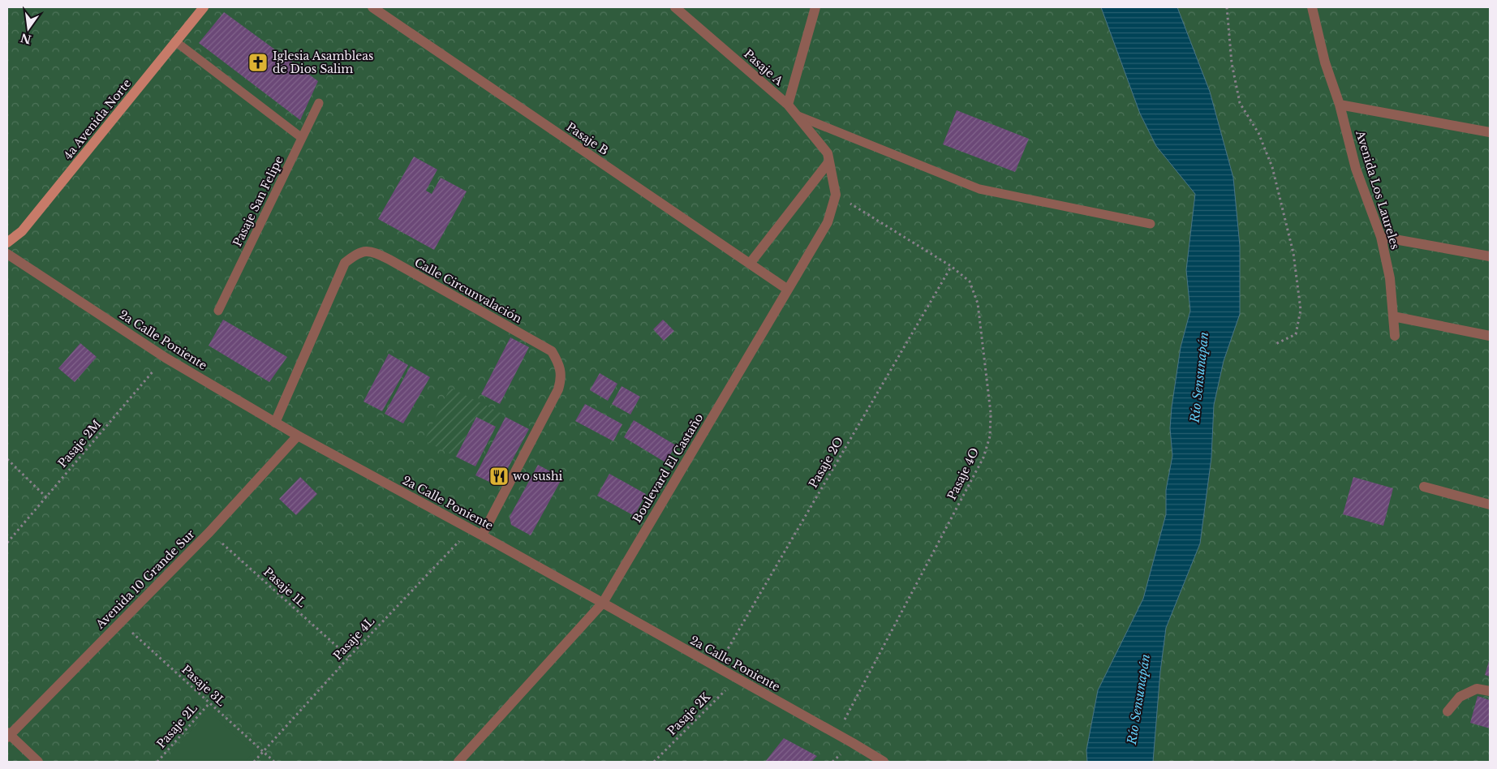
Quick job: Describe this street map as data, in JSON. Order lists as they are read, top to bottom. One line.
{"streets":{"main road":["4a Avenida Norte"],"street":["Pasaje A","Pasaje B","Avenida Los Laureles","Calle Circunvalación","2a Calle Poniente","Boulevard El Castaño","Avenida 10 Grande Sur"],"lane":["Pasaje San Felipe"],"path":["Pasaje 2M","Pasaje 2O","Pasaje 4O","Pasaje 1L","Pasaje 4L","Pasaje 3L","Pasaje 2K","Pasaje 2L"]},"crossings":[["Pasaje A","Boulevard El Castaño"],["Pasaje B","Boulevard El Castaño"],["Calle Circunvalación","2a Calle Poniente"],["2a Calle Poniente","Pasaje 2M"],["2a Calle Poniente","Pasaje 2O"],["2a Calle Poniente","Boulevard El Castaño"],["2a Calle Poniente","Pasaje 4O"],["2a Calle Poniente","Avenida 10 Grande Sur"],["2a Calle Poniente","Pasaje 4L"],["2a Calle Poniente","Pasaje 2K"],["Pasaje 2O","Pasaje 4O"],["Boulevard El Castaño","Pasaje 4O"],["Avenida 10 Grande Sur","Pasaje 1L"],["Avenida 10 Grande Sur","Pasaje 3L"],["Pasaje 1L","Pasaje 4L"],["Pasaje 4L","Pasaje 3L"],["Pasaje 3L","Pasaje 2L"]],"water":["Río Sensunapán"],"places":{"church":["Iglesia Asambleas de Dios Salim"],"restaurant":["wo sushi"]},"north":"bottom"}
